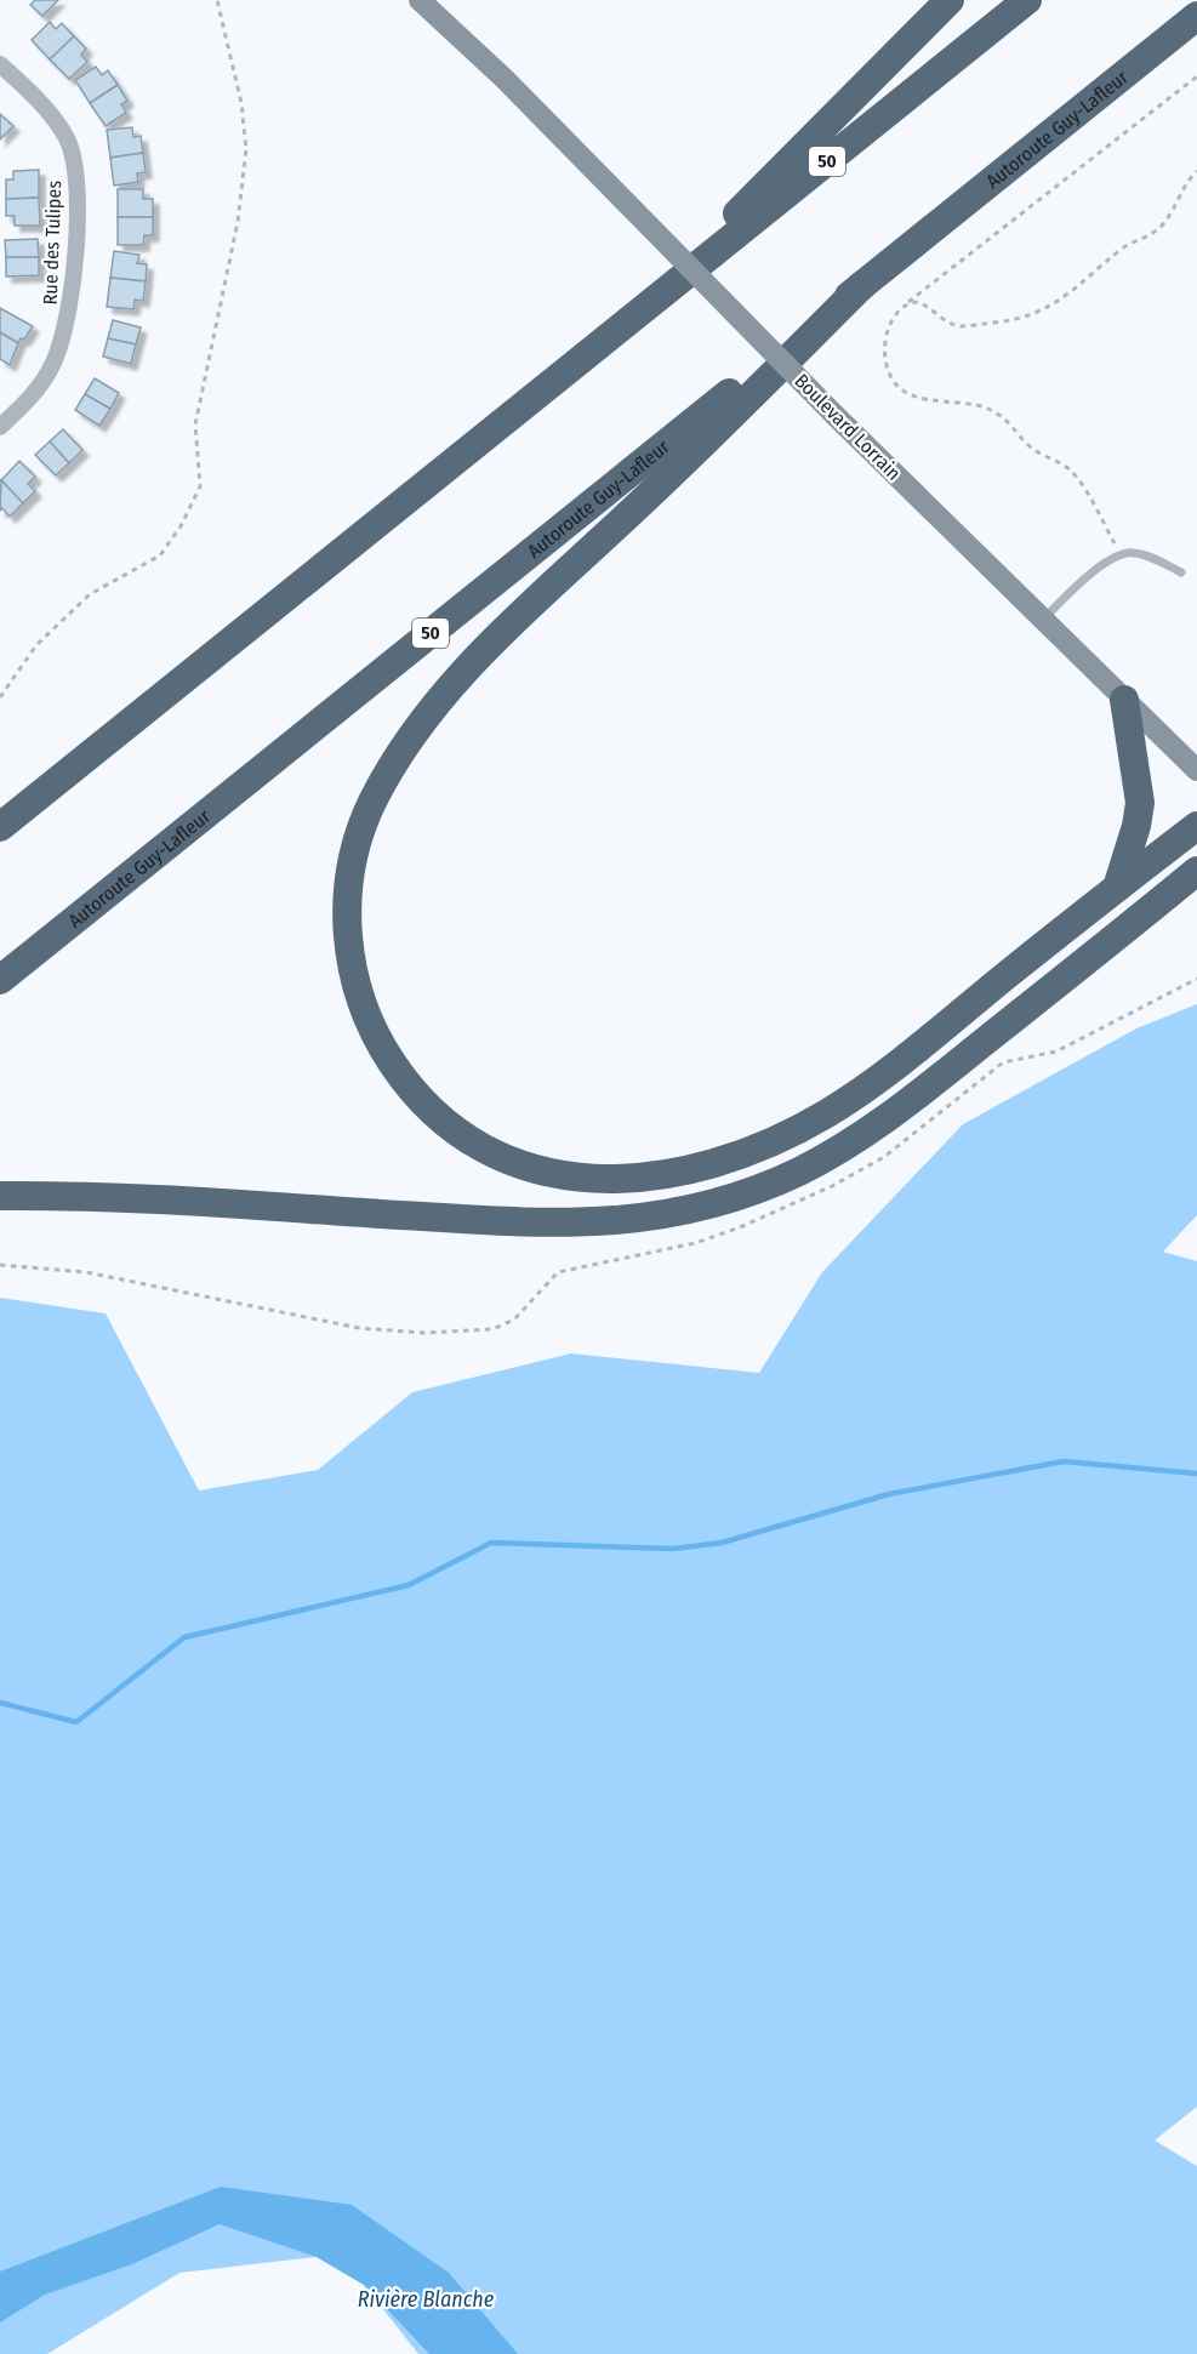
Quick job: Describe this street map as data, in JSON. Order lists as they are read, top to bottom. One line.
{"streets":{"highway":["Autoroute Guy-Lafleur","50"],"main road":["Boulevard Lorrain"],"street":["Rue des Tulipes"]},"water":["Rivière Blanche"]}
